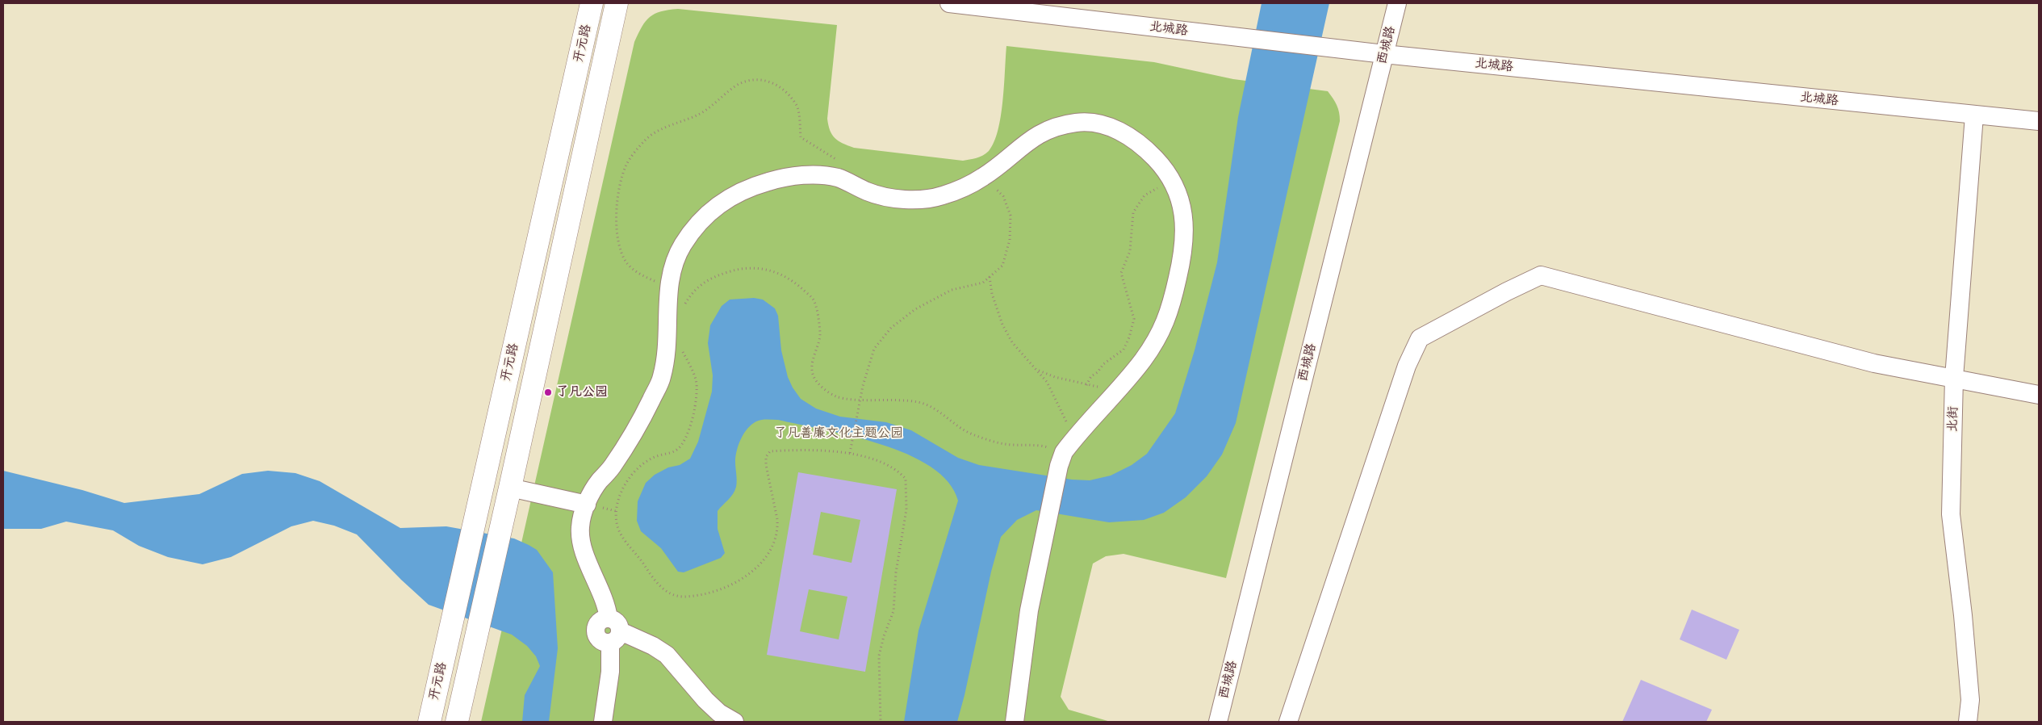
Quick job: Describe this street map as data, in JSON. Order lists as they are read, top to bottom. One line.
{"streets":{"main road":["开元路"],"street":["北城路","西城路","北街"]},"crossings":[["北城路","西城路"],["北城路","北街"]],"parks":["了凡善廉文化主题公园"],"places":["了凡公园"]}
